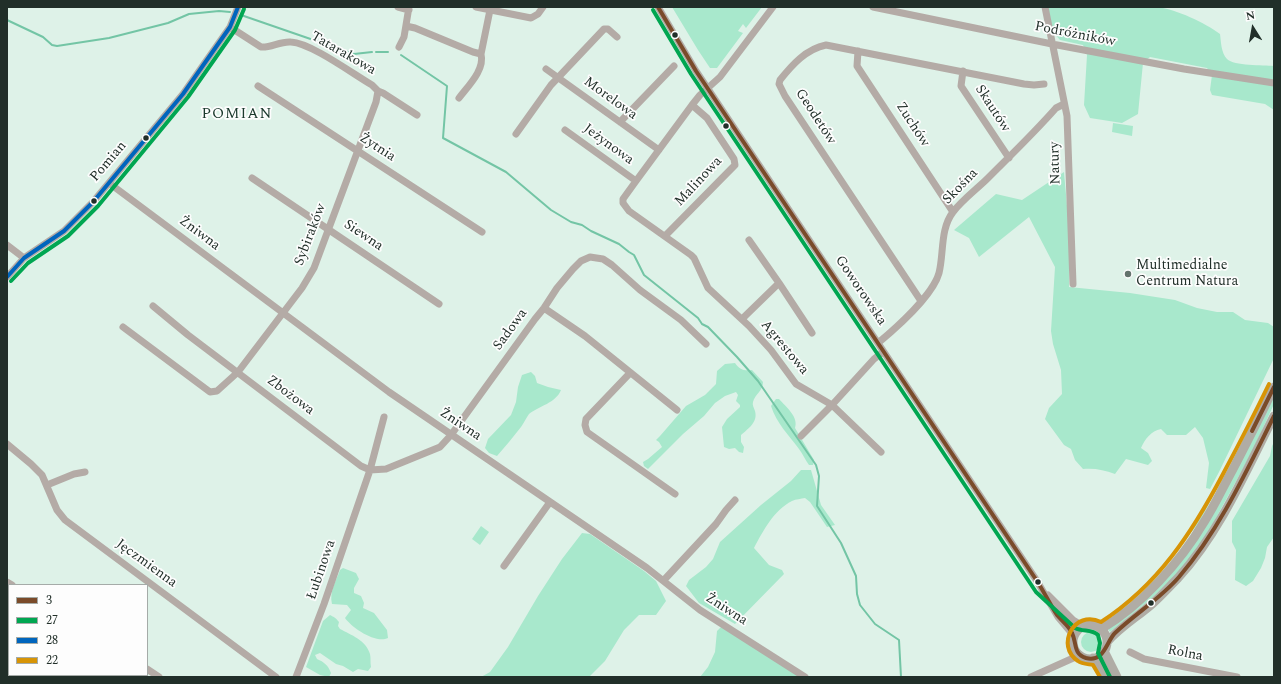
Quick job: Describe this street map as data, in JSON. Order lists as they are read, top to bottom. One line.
{"streets":{"street":["Podróżników","Tatarakowa","Morelowa","Skautów","Geodetów","Zuchów","Jeżynowa","Żytnia","Pomian","Natury","Malinowa","Skośna","Żniwna","Sybiraków","Siewna","Goworowska","Sadowa","Agrestowa","Zbożowa","Jęczmienna","Łubinowa","Rolna"]},"crossings":[["Podróżników","Natury"],["Tatarakowa","Pomian"],["Tatarakowa","Sybiraków"],["Skautów","Geodetów"],["Skautów","Skośna"],["Geodetów","Zuchów"],["Geodetów","Skośna"],["Zuchów","Skośna"],["Jeżynowa","Agrestowa"],["Żytnia","Sybiraków"],["Pomian","Żniwna"],["Natury","Skośna"],["Malinowa","Agrestowa"],["Skośna","Goworowska"],["Żniwna","Sybiraków"],["Żniwna","Sadowa"],["Sybiraków","Siewna"],["Sybiraków","Zbożowa"],["Sadowa","Zbożowa"],["Sadowa","Łubinowa"],["Zbożowa","Łubinowa"]],"districts":["POMIAN"],"places":["Multimedialne Centrum Natura"],"lines":["transit line 3","transit line 28","transit line 27","transit line 22"],"legend":["3","27","28","22"],"north":"top"}
